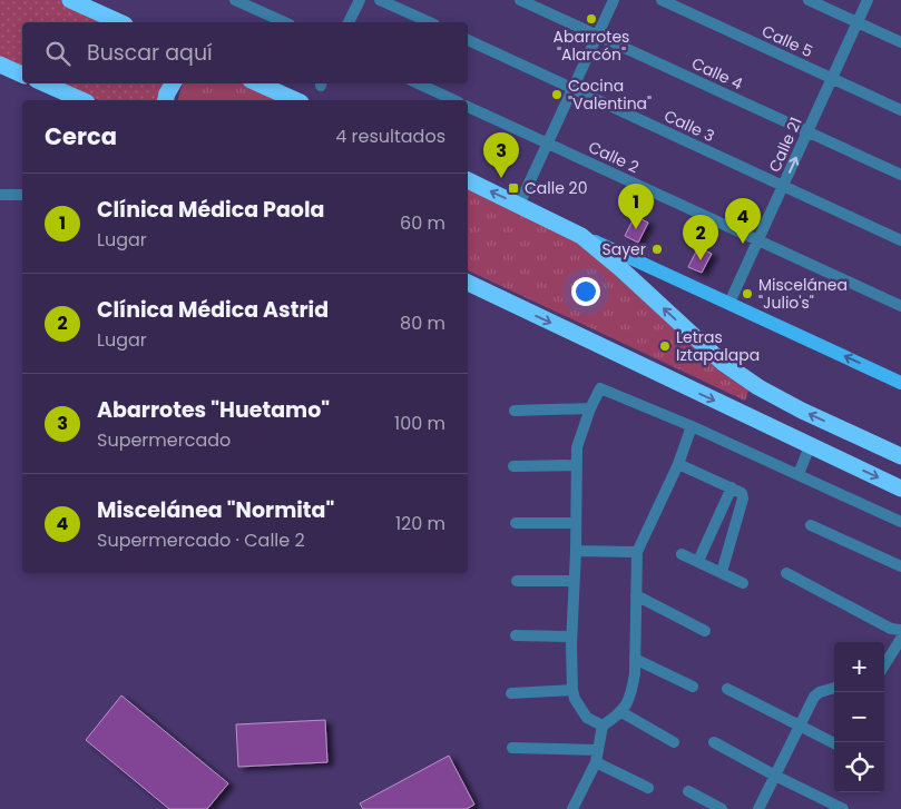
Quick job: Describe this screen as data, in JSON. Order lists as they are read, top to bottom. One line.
{"streets":{"street":["Calle 5","Calle 4","Calle 3","Calle 21","Calle 2"]},"crossings":[["Calle 5","Calle 21"],["Calle 4","Calle 21"],["Calle 3","Calle 21"],["Calle 21","Calle 2"]],"places":{"other":["Abarrotes \"Alarcón\"","Cocina \"Valentina\"","Sayer","Miscelánea \"Julio's\"","Letras Iztapalapa"],"transit":["Calle 20"]},"page":{"search":"Buscar aquí","heading":["Cerca","4 resultados"],"pins":["3","1","4","2"],"list":[{"mark":"1","name":"Clínica Médica Paola","note":"Lugar","value":"60 m"},{"mark":"2","name":"Clínica Médica Astrid","note":"Lugar","value":"80 m"},{"mark":"3","name":"Abarrotes \"Huetamo\"","note":"Supermercado","value":"100 m"},{"mark":"4","name":"Miscelánea \"Normita\"","note":"Supermercado · Calle 2","value":"120 m"}],"map_buttons":["+","−"]}}
